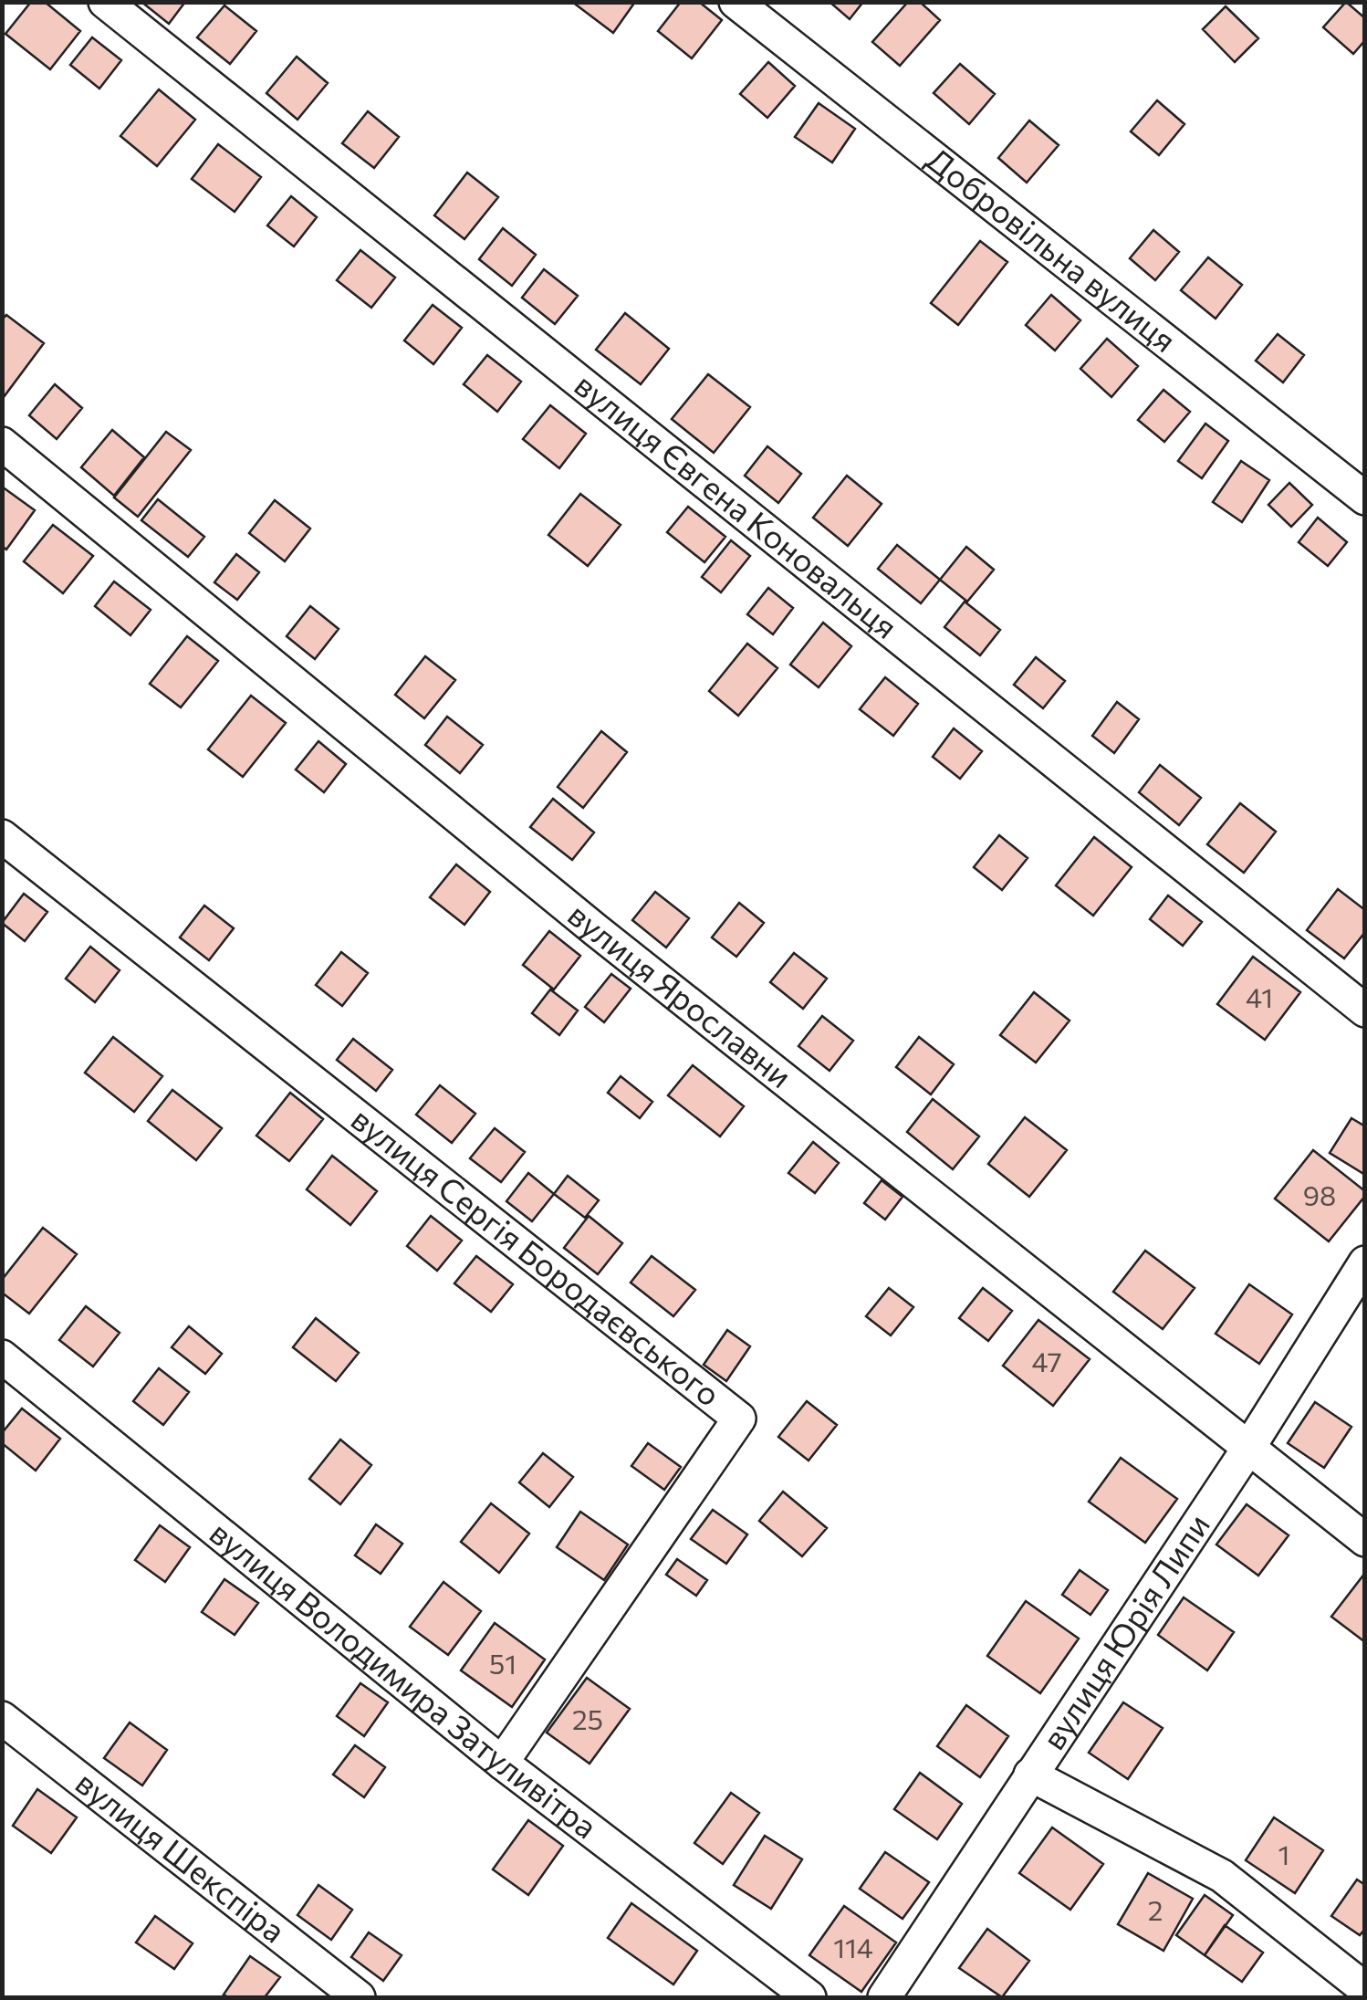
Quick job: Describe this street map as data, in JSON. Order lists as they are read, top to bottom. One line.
{"streets":{"street":["Добровільна вулиця","вулиця Євгена Коновальця","вулиця Ярославни","вулиця Сергія Бородаєвського","вулиця Юрія Липи","вулиця Володимира Затуливітра","вулиця Шекспіра"]},"crossings":[["вулиця Ярославни","вулиця Юрія Липи"],["вулиця Сергія Бородаєвського","вулиця Володимира Затуливітра"]],"house_numbers":["41","98","47","51","25","1","2","114"]}
